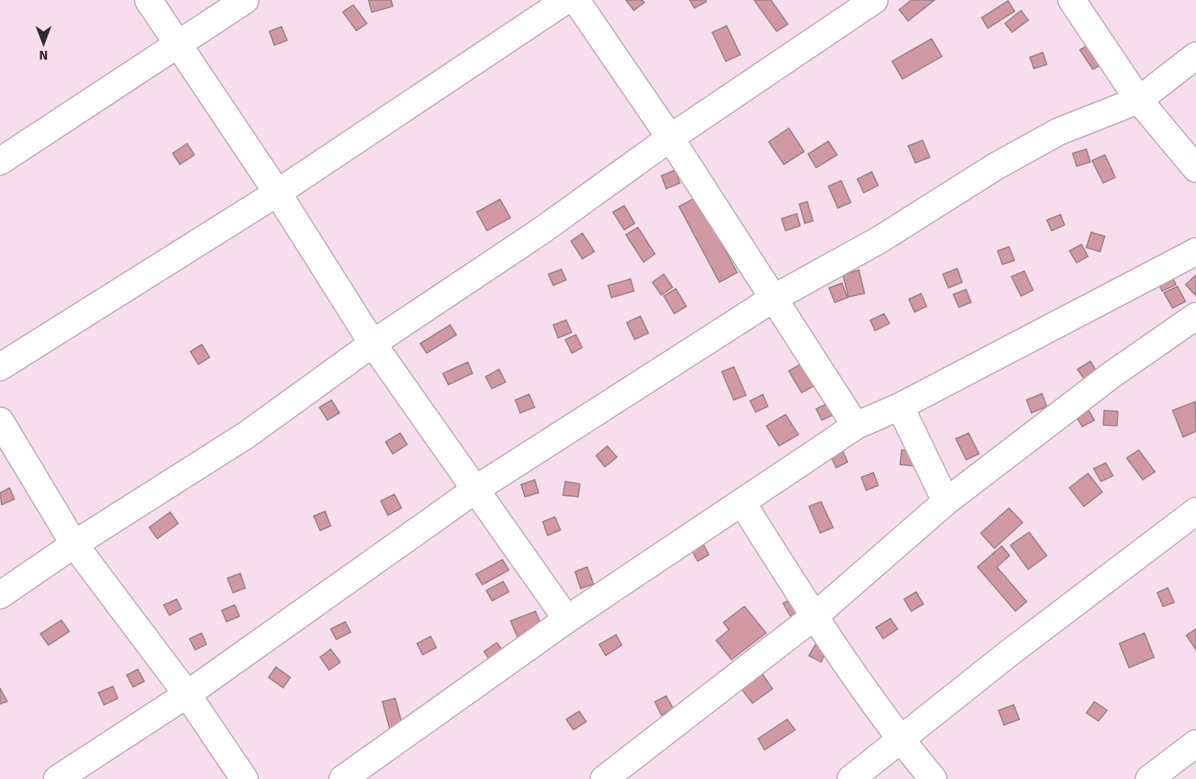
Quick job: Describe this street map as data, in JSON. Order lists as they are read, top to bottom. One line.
{"north":"bottom"}
